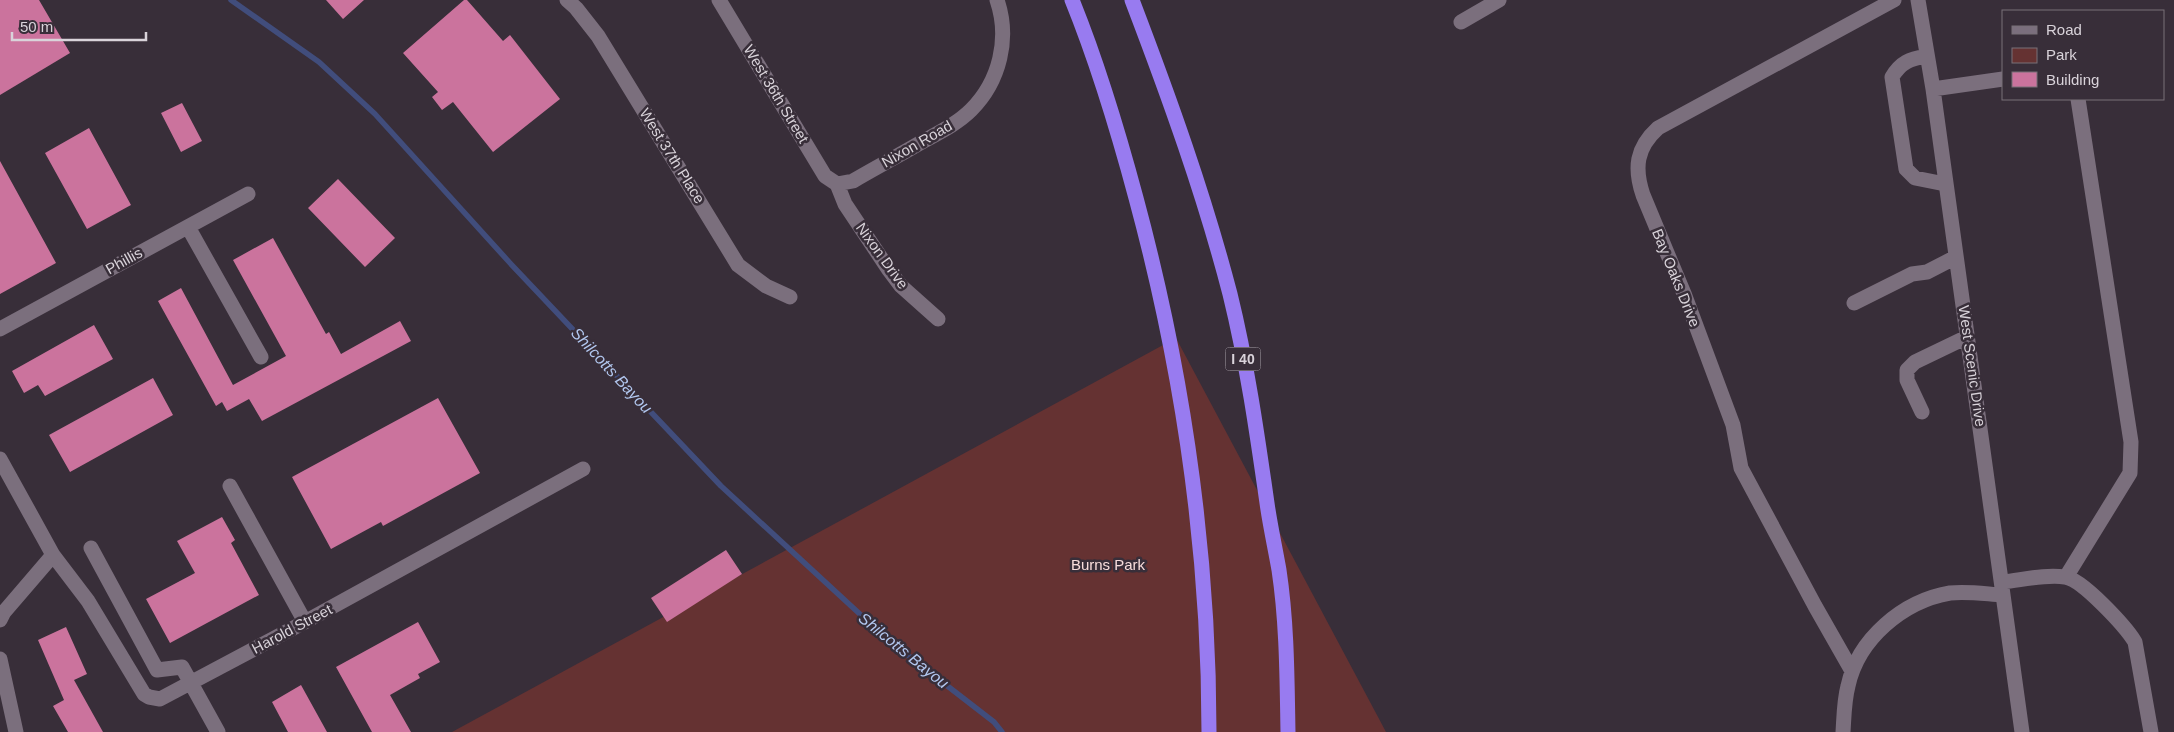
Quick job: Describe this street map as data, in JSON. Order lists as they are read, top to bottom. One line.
{"streets":{"highway":["I 40"],"street":["West 36th Street","Nixon Road","West 37th Place","Nixon Drive","Phillis","Bay Oaks Drive","West Scenic Drive","Harold Street"]},"crossings":[["West 36th Street","Nixon Road"],["West 36th Street","Nixon Drive"],["Nixon Road","Nixon Drive"]],"water":["Shilcotts Bayou"],"parks":["Burns Park"],"legend":["Road","Park","Building"],"scale_bar":"50 m"}
